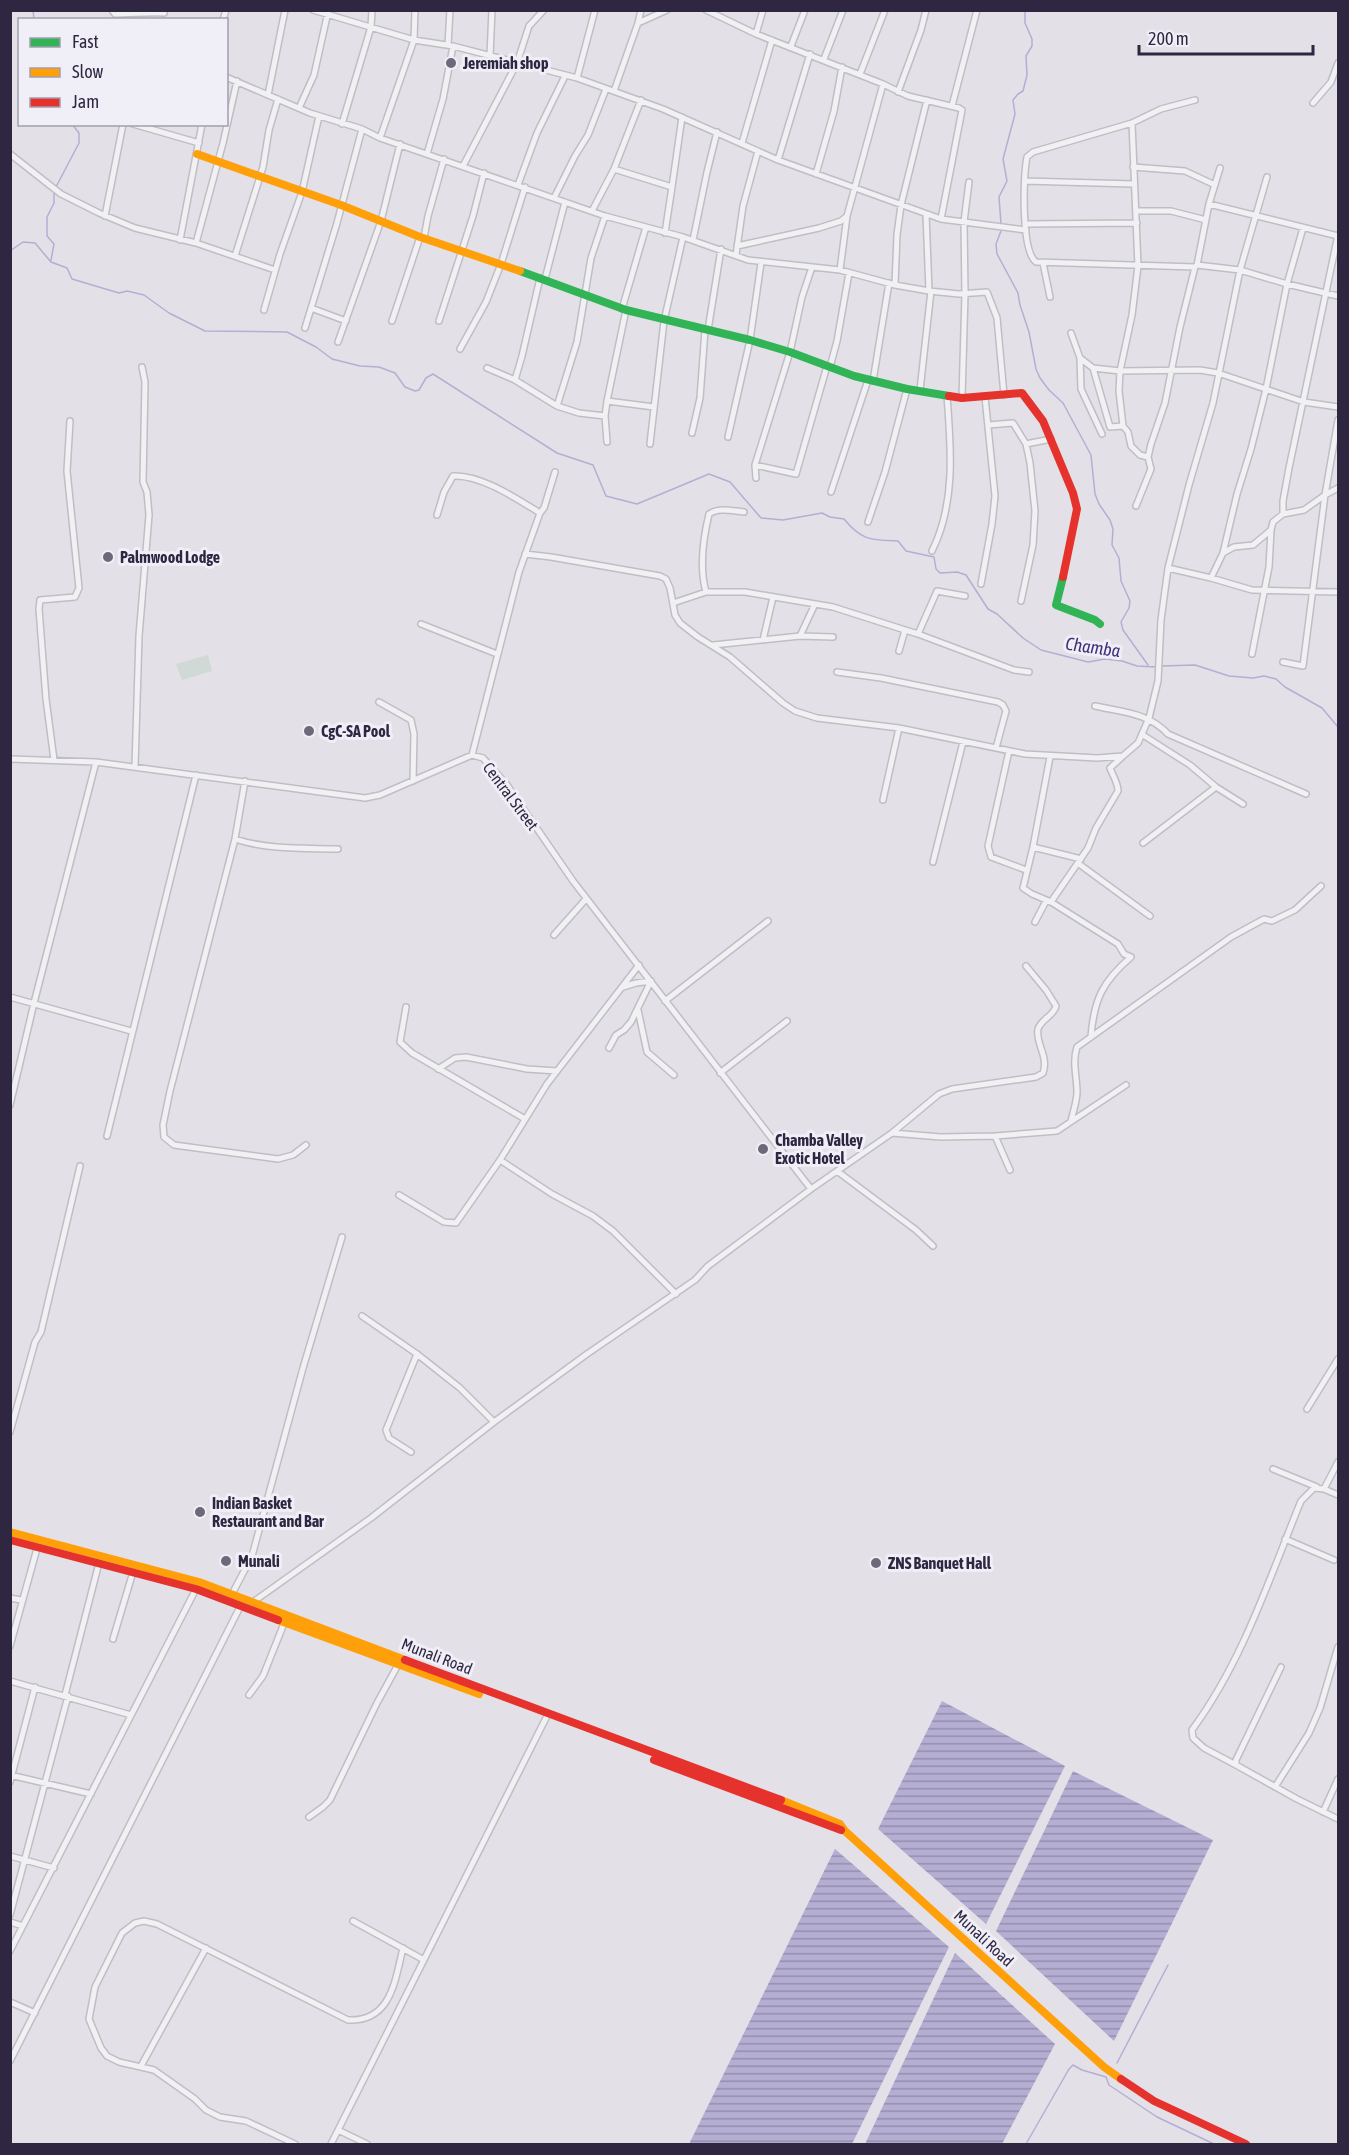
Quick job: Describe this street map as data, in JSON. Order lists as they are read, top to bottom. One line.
{"streets":{"main road":["Munali Road"],"street":["Central Street"]},"water":["Chamba"],"places":["Jeremiah shop","Palmwood Lodge","CgC-SA Pool","Chamba Valley Exotic Hotel","Indian Basket Restaurant and Bar","Munali","ZNS Banquet Hall"],"legend":["Fast","Slow","Jam"],"scale_bar":"200 m"}
